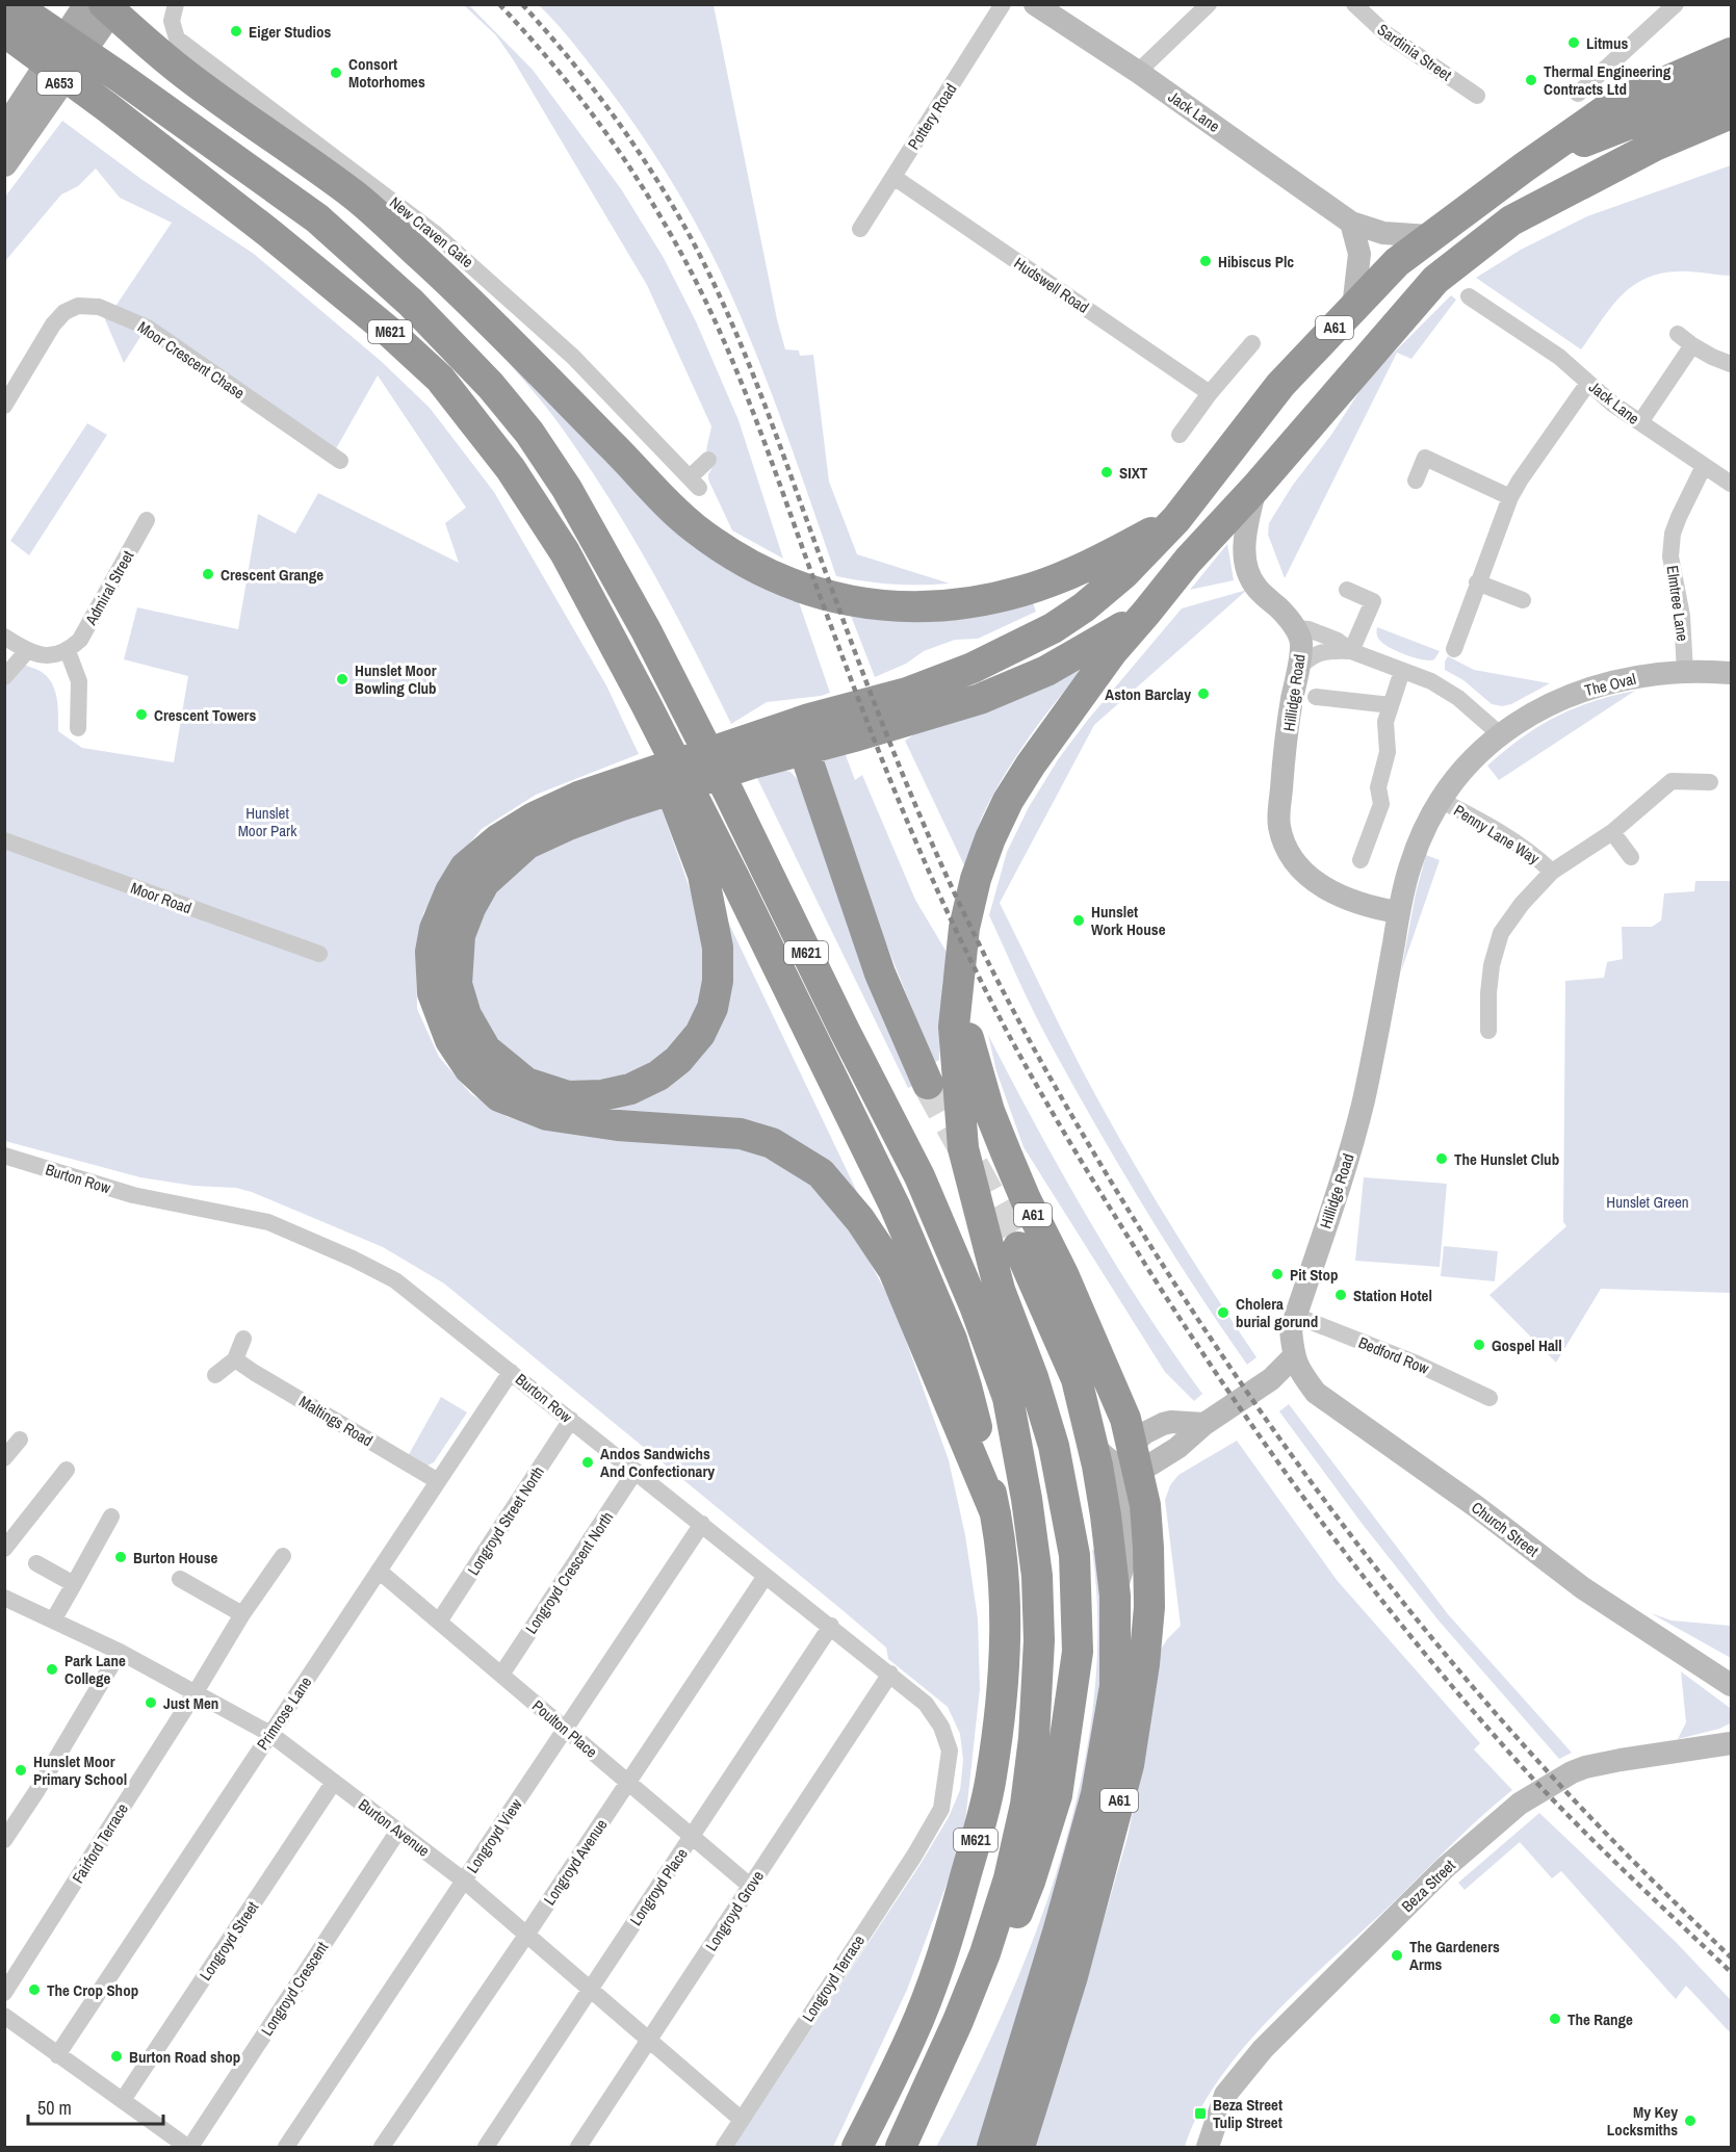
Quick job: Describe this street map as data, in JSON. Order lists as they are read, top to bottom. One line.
{"streets":{"highway":["A61","M621"],"main road":["A653"],"street":["Sardinia Street","Jack Lane","Pottery Road","New Craven Gate","Hudswell Road","Moor Crescent Chase","Admiral Street","Elmtree Lane","The Oval","Hillidge Road","Penny Lane Way","Moor Road","Burton Row","Bedford Row","Maltings Road","Longroyd Street North","Church Street","Longroyd Crescent North","Primrose Lane","Poulton Place","Burton Avenue","Longroyd View","Fairford Terrace","Longroyd Avenue","Beza Street","Longroyd Place","Longroyd Grove","Longroyd Street","Longroyd Terrace","Longroyd Crescent"]},"crossings":[["Jack Lane","A61"],["Jack Lane","Elmtree Lane"],["Pottery Road","Hudswell Road"],["Elmtree Lane","The Oval"],["The Oval","Hillidge Road"],["Hillidge Road","Penny Lane Way"],["Hillidge Road","Bedford Row"],["Hillidge Road","Church Street"],["Burton Row","Longroyd Street North"],["Burton Row","Longroyd Crescent North"],["Burton Row","Primrose Lane"],["Burton Row","Longroyd View"],["Burton Row","Longroyd Avenue"],["Burton Row","Longroyd Place"],["Burton Row","Longroyd Grove"],["Burton Row","Longroyd Terrace"],["Maltings Road","Primrose Lane"],["Longroyd Street North","Poulton Place"],["Longroyd Crescent North","Poulton Place"],["Primrose Lane","Poulton Place"],["Primrose Lane","Burton Avenue"],["Poulton Place","Longroyd View"],["Poulton Place","Longroyd Avenue"],["Poulton Place","Longroyd Place"],["Poulton Place","Longroyd Grove"],["Burton Avenue","Longroyd View"],["Burton Avenue","Fairford Terrace"],["Burton Avenue","Longroyd Avenue"],["Burton Avenue","Longroyd Place"],["Burton Avenue","Longroyd Grove"],["Burton Avenue","Longroyd Street"],["Burton Avenue","Longroyd Terrace"],["Burton Avenue","Longroyd Crescent"]],"parks":["Hunslet Moor Park","Hunslet Green"],"places":{"other":["Eiger Studios","Litmus","Consort Motorhomes","Thermal Engineering Contracts Ltd","Hibiscus Plc","SIXT","Crescent Grange","Hunslet Moor Bowling Club","Aston Barclay","Crescent Towers","Hunslet Work House","The Hunslet Club","Pit Stop","Station Hotel","Cholera burial gorund","Gospel Hall","Andos Sandwichs And Confectionary","Burton House","Park Lane College","Just Men","Hunslet Moor Primary School","The Gardeners Arms","The Crop Shop","The Range","Burton Road shop","My Key Locksmiths"],"transit":["Beza Street Tulip Street"]},"scale_bar":"50 m"}
